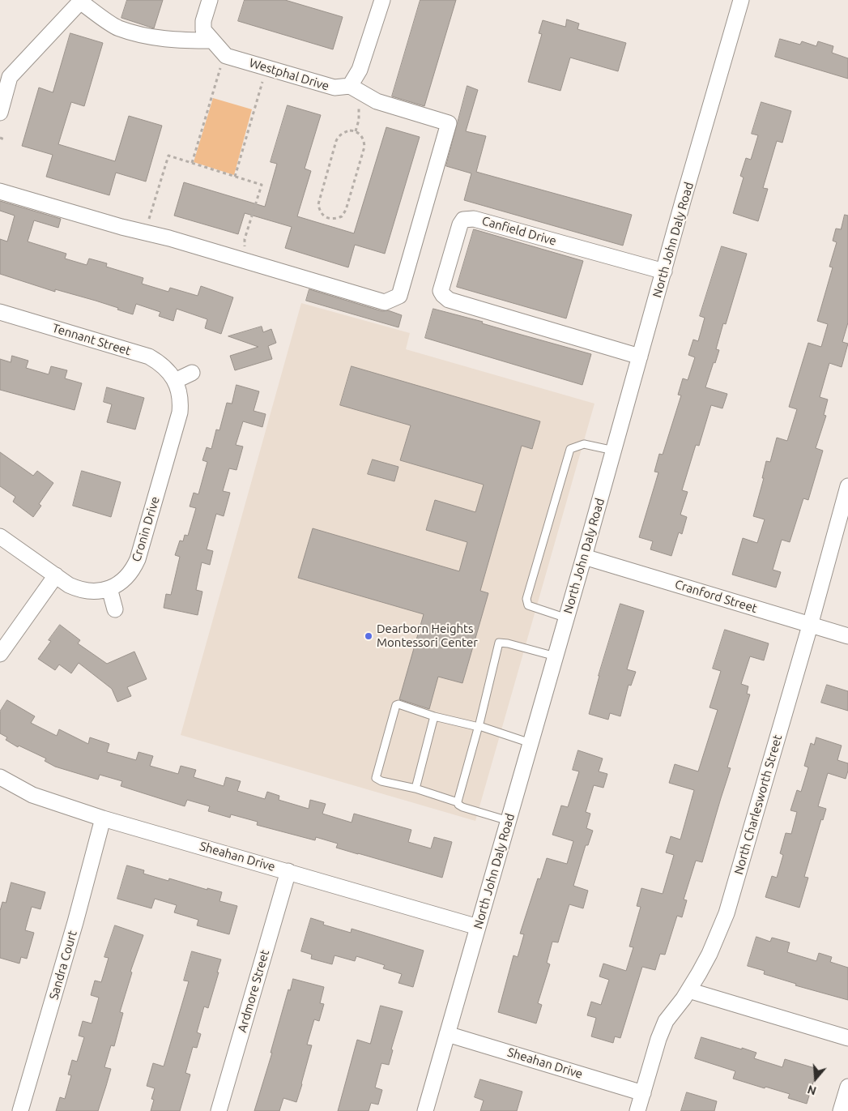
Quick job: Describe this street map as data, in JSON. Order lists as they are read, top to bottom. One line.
{"streets":{"street":["Westphal Drive","Canfield Drive","North John Daly Road","Tennant Street","Cronin Drive","Cranford Street","North Charlesworth Street","Sheahan Drive","Sandra Court","Ardmore Street"]},"crossings":[["Canfield Drive","North John Daly Road"],["North John Daly Road","Cranford Street"],["North John Daly Road","Sheahan Drive"],["Tennant Street","Cronin Drive"],["Cranford Street","North Charlesworth Street"],["North Charlesworth Street","Sheahan Drive"],["Sheahan Drive","Sandra Court"],["Sheahan Drive","Ardmore Street"]],"places":["Dearborn Heights Montessori Center"],"north":"bottom"}
